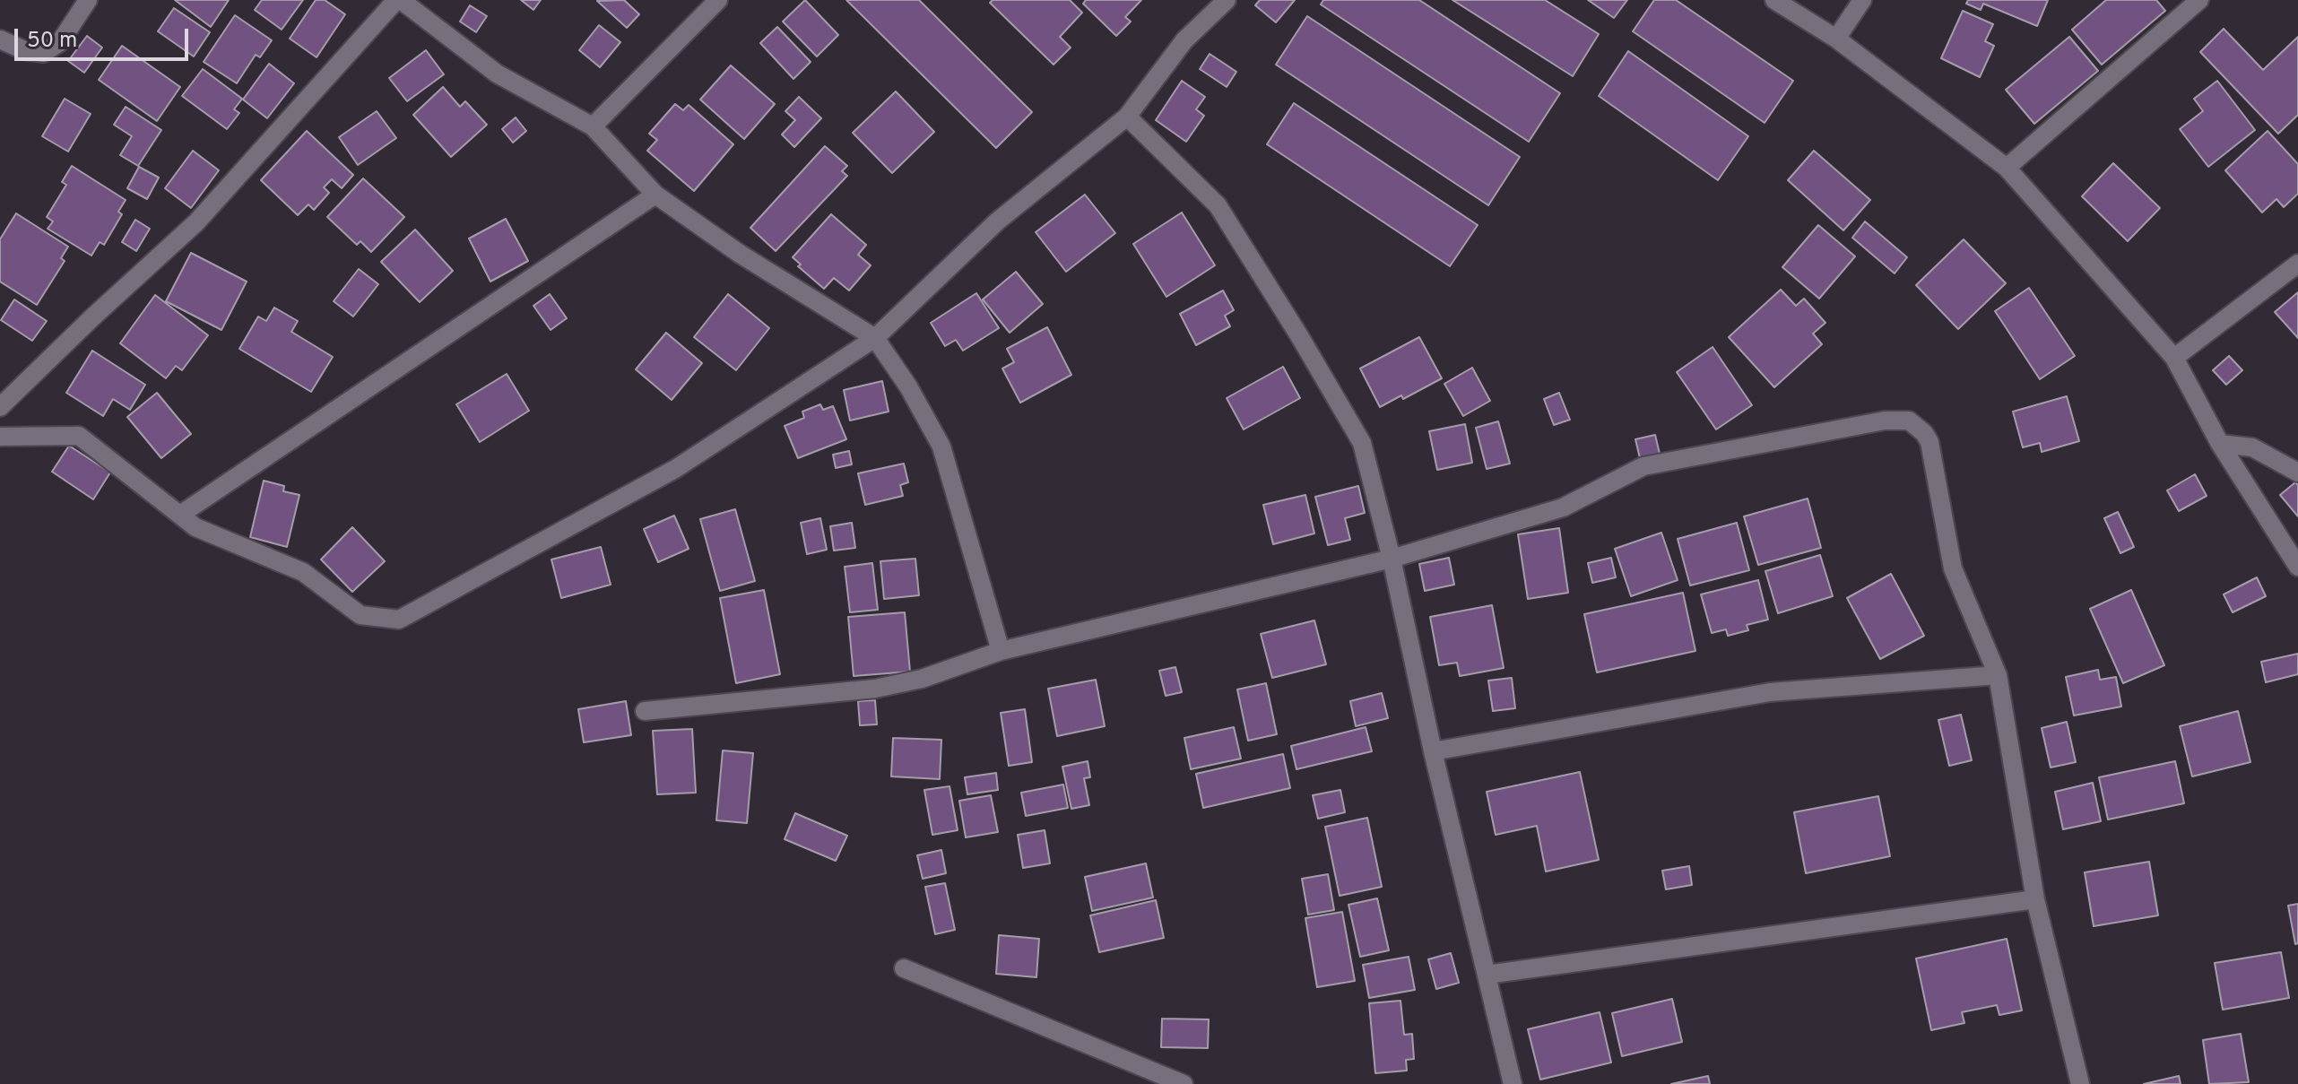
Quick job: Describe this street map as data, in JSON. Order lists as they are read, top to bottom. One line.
{"scale_bar":"50 m"}
